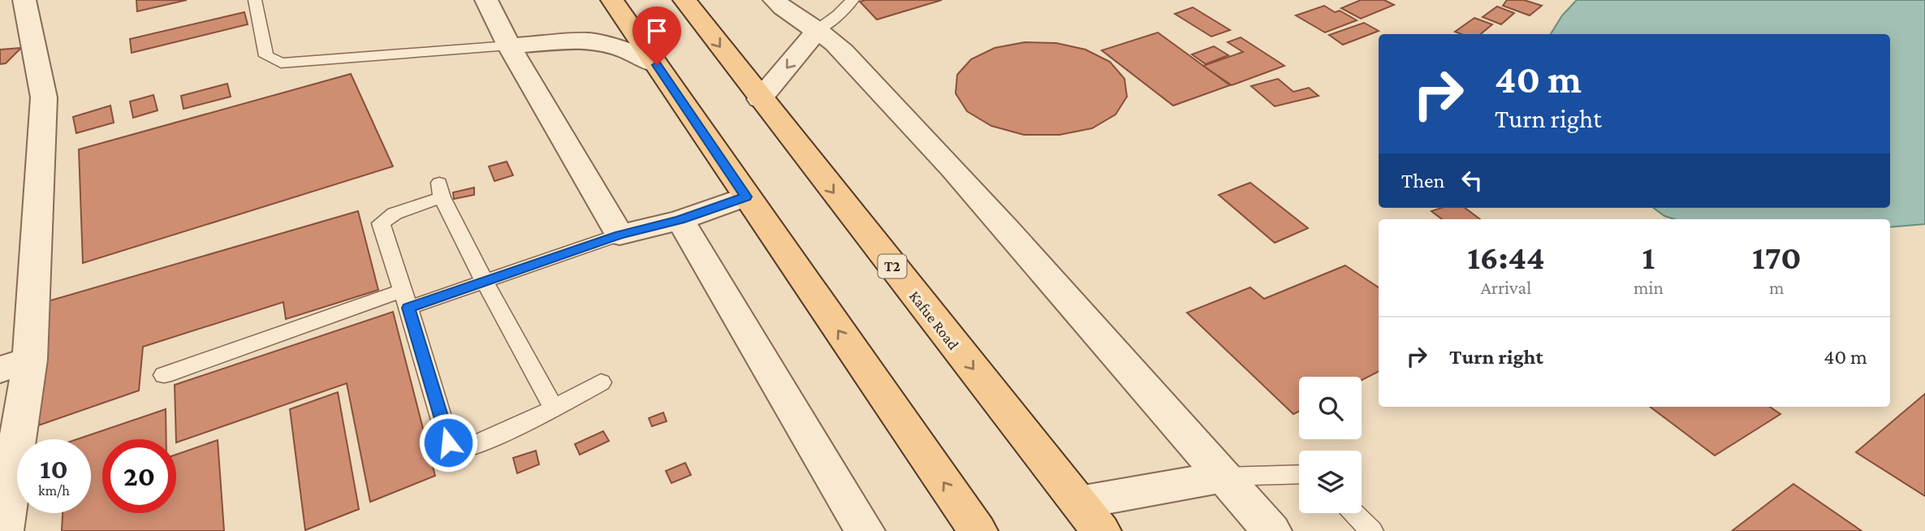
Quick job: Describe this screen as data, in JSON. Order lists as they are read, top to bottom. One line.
{"streets":{"main road":["T2","Kafue Road"]},"page":{"turn":["40 m","Turn right"],"then":"Then","eta":["16:44","Arrival","1","min","170","m"],"list":[{"name":"Turn right","value":"40 m"}],"speed":"10 km/h","limit":"20"}}
